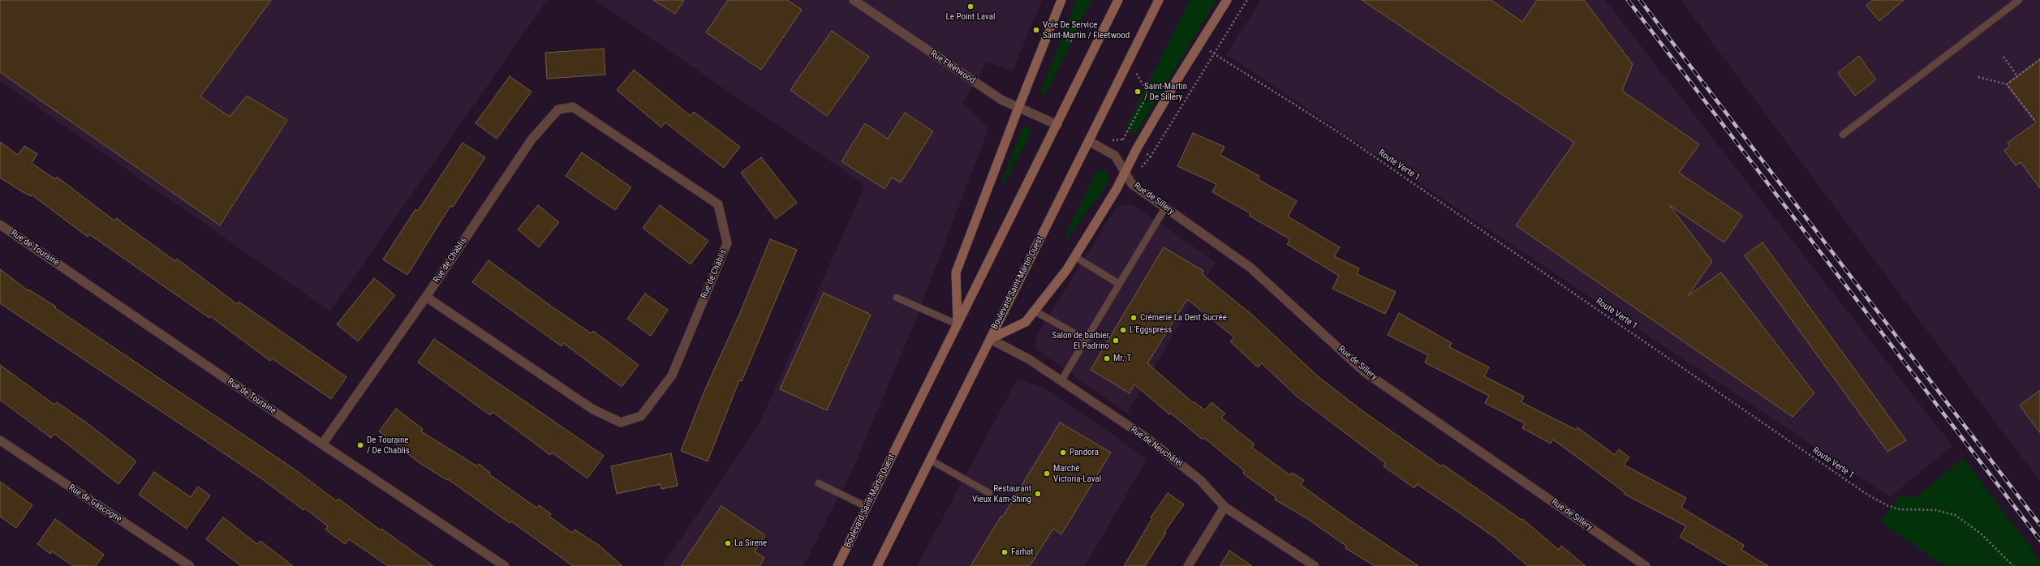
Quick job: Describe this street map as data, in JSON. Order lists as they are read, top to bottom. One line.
{"streets":{"main road":["Boulevard Saint-Martin Ouest"],"street":["Rue Fleetwood","Rue de Sillery","Rue de Touraine","Rue de Chablis","Rue de Neuchâtel","Rue de Gascogne"],"path":["Route Verte 1"]},"crossings":[["Rue Fleetwood","Boulevard Saint-Martin Ouest"],["Rue de Sillery","Boulevard Saint-Martin Ouest"],["Rue de Touraine","Rue de Chablis"],["Boulevard Saint-Martin Ouest","Rue de Neuchâtel"]],"places":["Le Point Laval","Voie De Service Saint-Martin / Fleetwood","Saint-Martin / De Sillery","Crémerie La Dent Sucrée","L'Eggspress","Salon de barbier El Padrino","Mr. T","De Touraine / De Chablis","Pandora","Marché Victoria-Laval","Restaurant Vieux Kam-Shing","La Sirene","Farhat"]}
